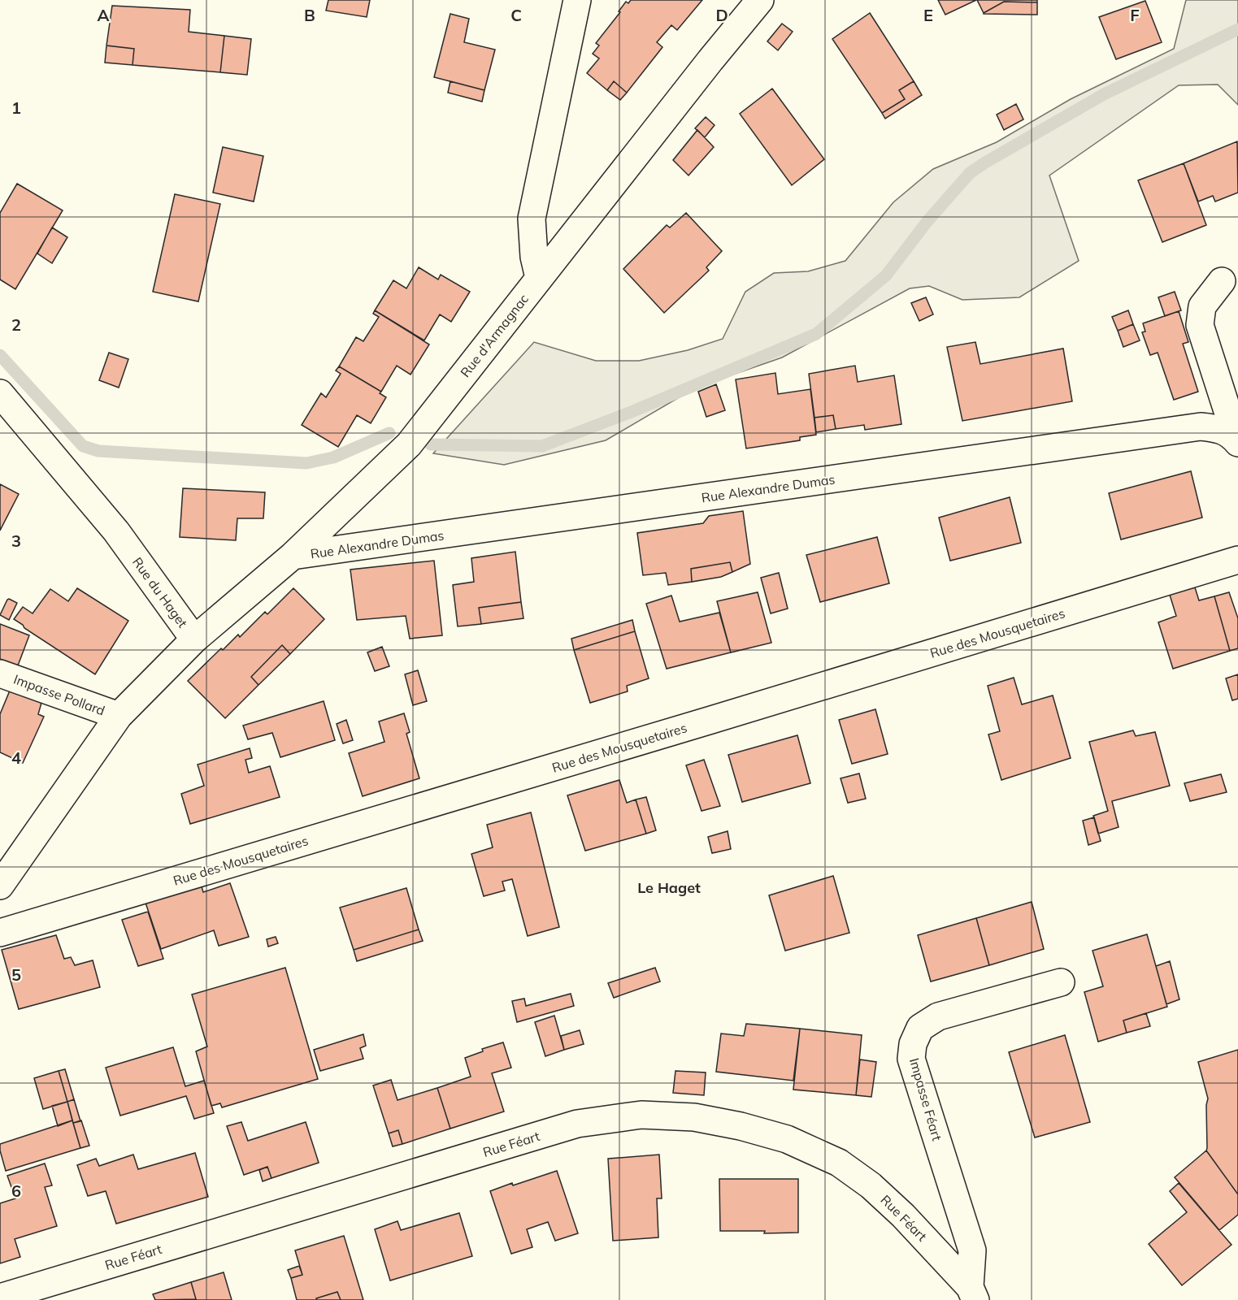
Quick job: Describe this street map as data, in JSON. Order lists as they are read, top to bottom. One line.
{"streets":{"street":["Rue d'Armagnac","Rue Alexandre Dumas","Rue du Haget","Rue des Mousquetaires","Impasse Pollard","Impasse Féart","Rue Féart"]},"crossings":[["Rue d'Armagnac","Rue Alexandre Dumas"],["Rue d'Armagnac","Rue du Haget"],["Rue du Haget","Impasse Pollard"],["Impasse Féart","Rue Féart"]],"districts":["Le Haget"],"grid":{"columns":["A","B","C","D","E","F"],"rows":["1","2","3","4","5","6"]}}
